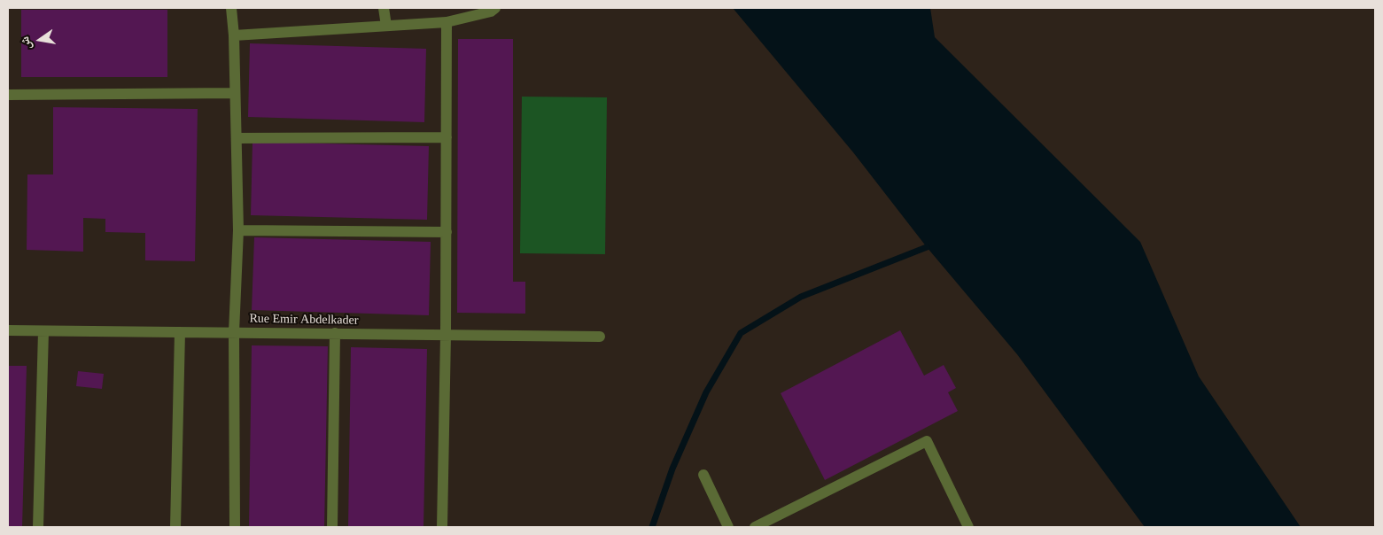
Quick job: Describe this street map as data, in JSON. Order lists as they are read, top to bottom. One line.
{"streets":{"street":["Rue Emir Abdelkader"]},"north":"left"}
